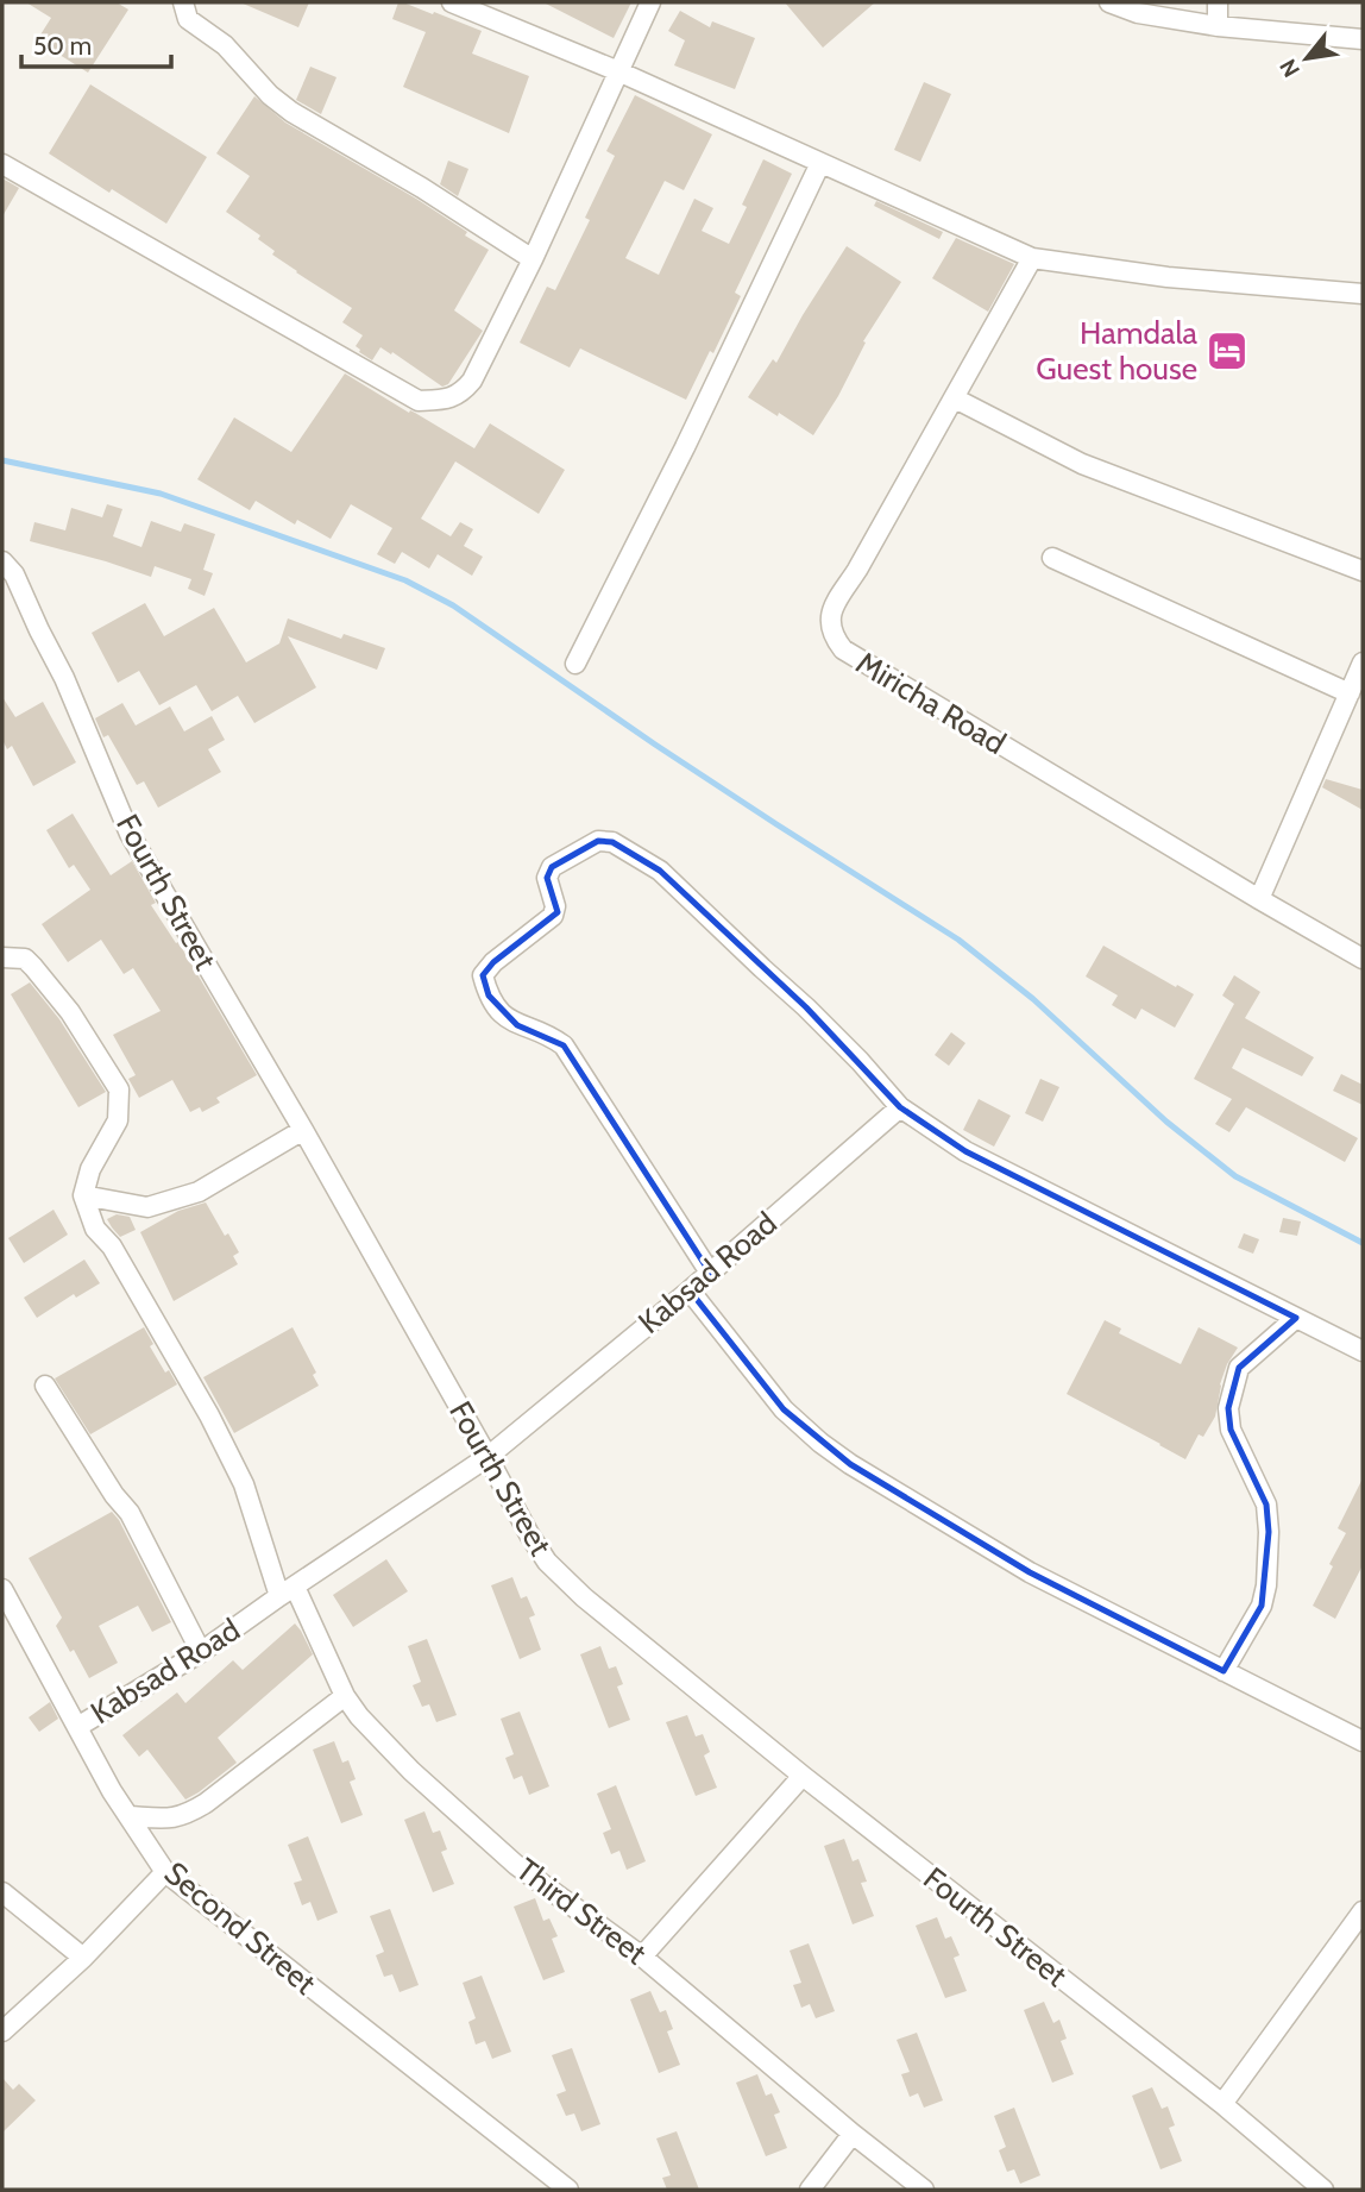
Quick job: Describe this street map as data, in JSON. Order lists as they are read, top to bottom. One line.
{"streets":{"street":["Miricha Road","Fourth Street","Kabsad Road","Third Street","Second Street"]},"crossings":[["Fourth Street","Kabsad Road"],["Kabsad Road","Third Street"],["Kabsad Road","Second Street"]],"places":{"hotel":["Hamdala Guest house"]},"scale_bar":"50 m","north":"bottom left"}
